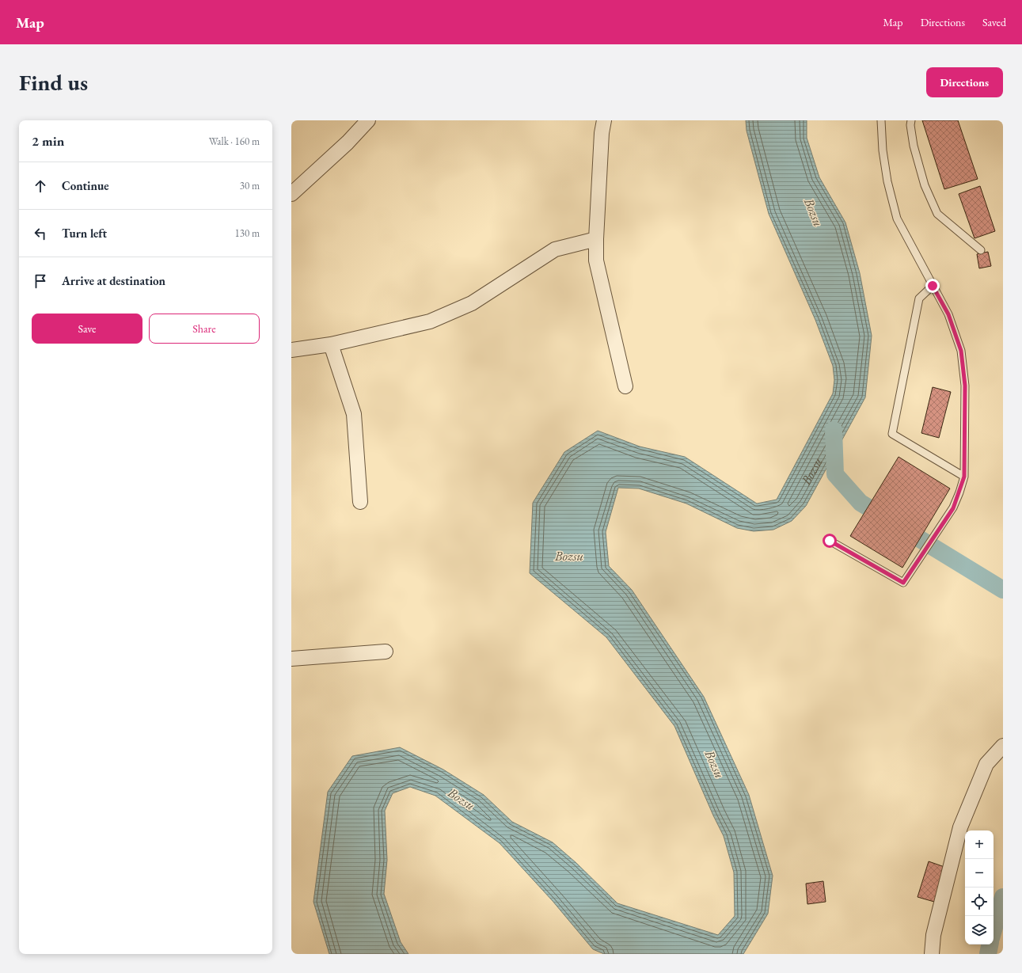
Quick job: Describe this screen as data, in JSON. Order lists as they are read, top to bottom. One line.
{"water":["Bozsu"],"page":{"header":"Map","nav":["Map","Directions","Saved"],"buttons":["Directions",["Save","Share"]],"title":"Find us","heading":["2 min","Walk · 160 m"],"list":[["Continue","30 m"],["Turn left","130 m"],"Arrive at destination"],"map_buttons":["+","−"]}}
